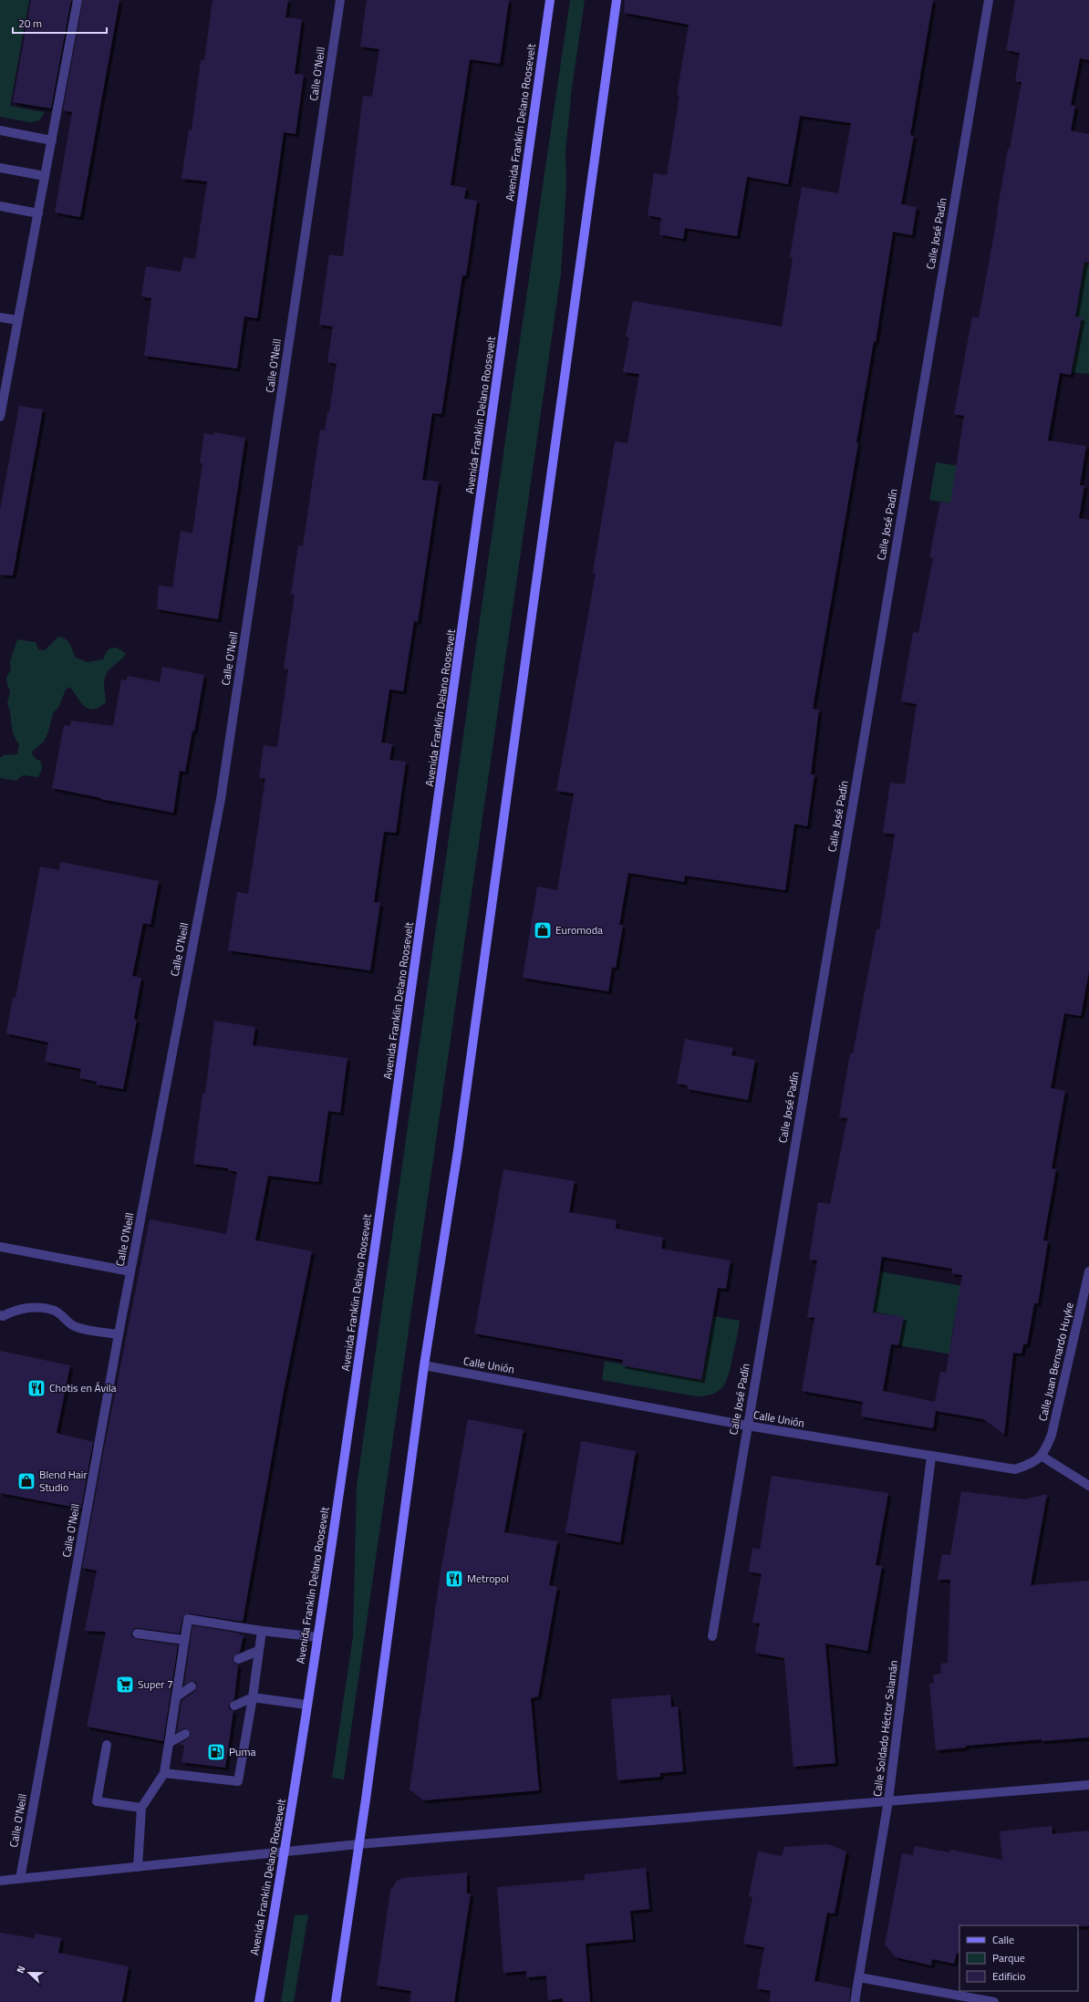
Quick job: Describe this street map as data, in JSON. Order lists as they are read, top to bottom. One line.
{"streets":{"main road":["Avenida Franklin Delano Roosevelt"],"street":["Calle O'Neill","Calle José Padín","Calle Juan Bernardo Huyke","Calle Unión","Calle Soldado Héctor Salamán"]},"crossings":[["Calle José Padín","Calle Unión"],["Calle Juan Bernardo Huyke","Calle Unión"],["Calle Unión","Calle Soldado Héctor Salamán"]],"places":{"shop":["Euromoda","Blend Hair Studio"],"restaurant":["Chotis en Ávila","Metropol"],"supermarket":["Super 7"],"fuel station":["Puma"]},"legend":["Calle","Parque","Edificio"],"scale_bar":"20 m","north":"left"}
